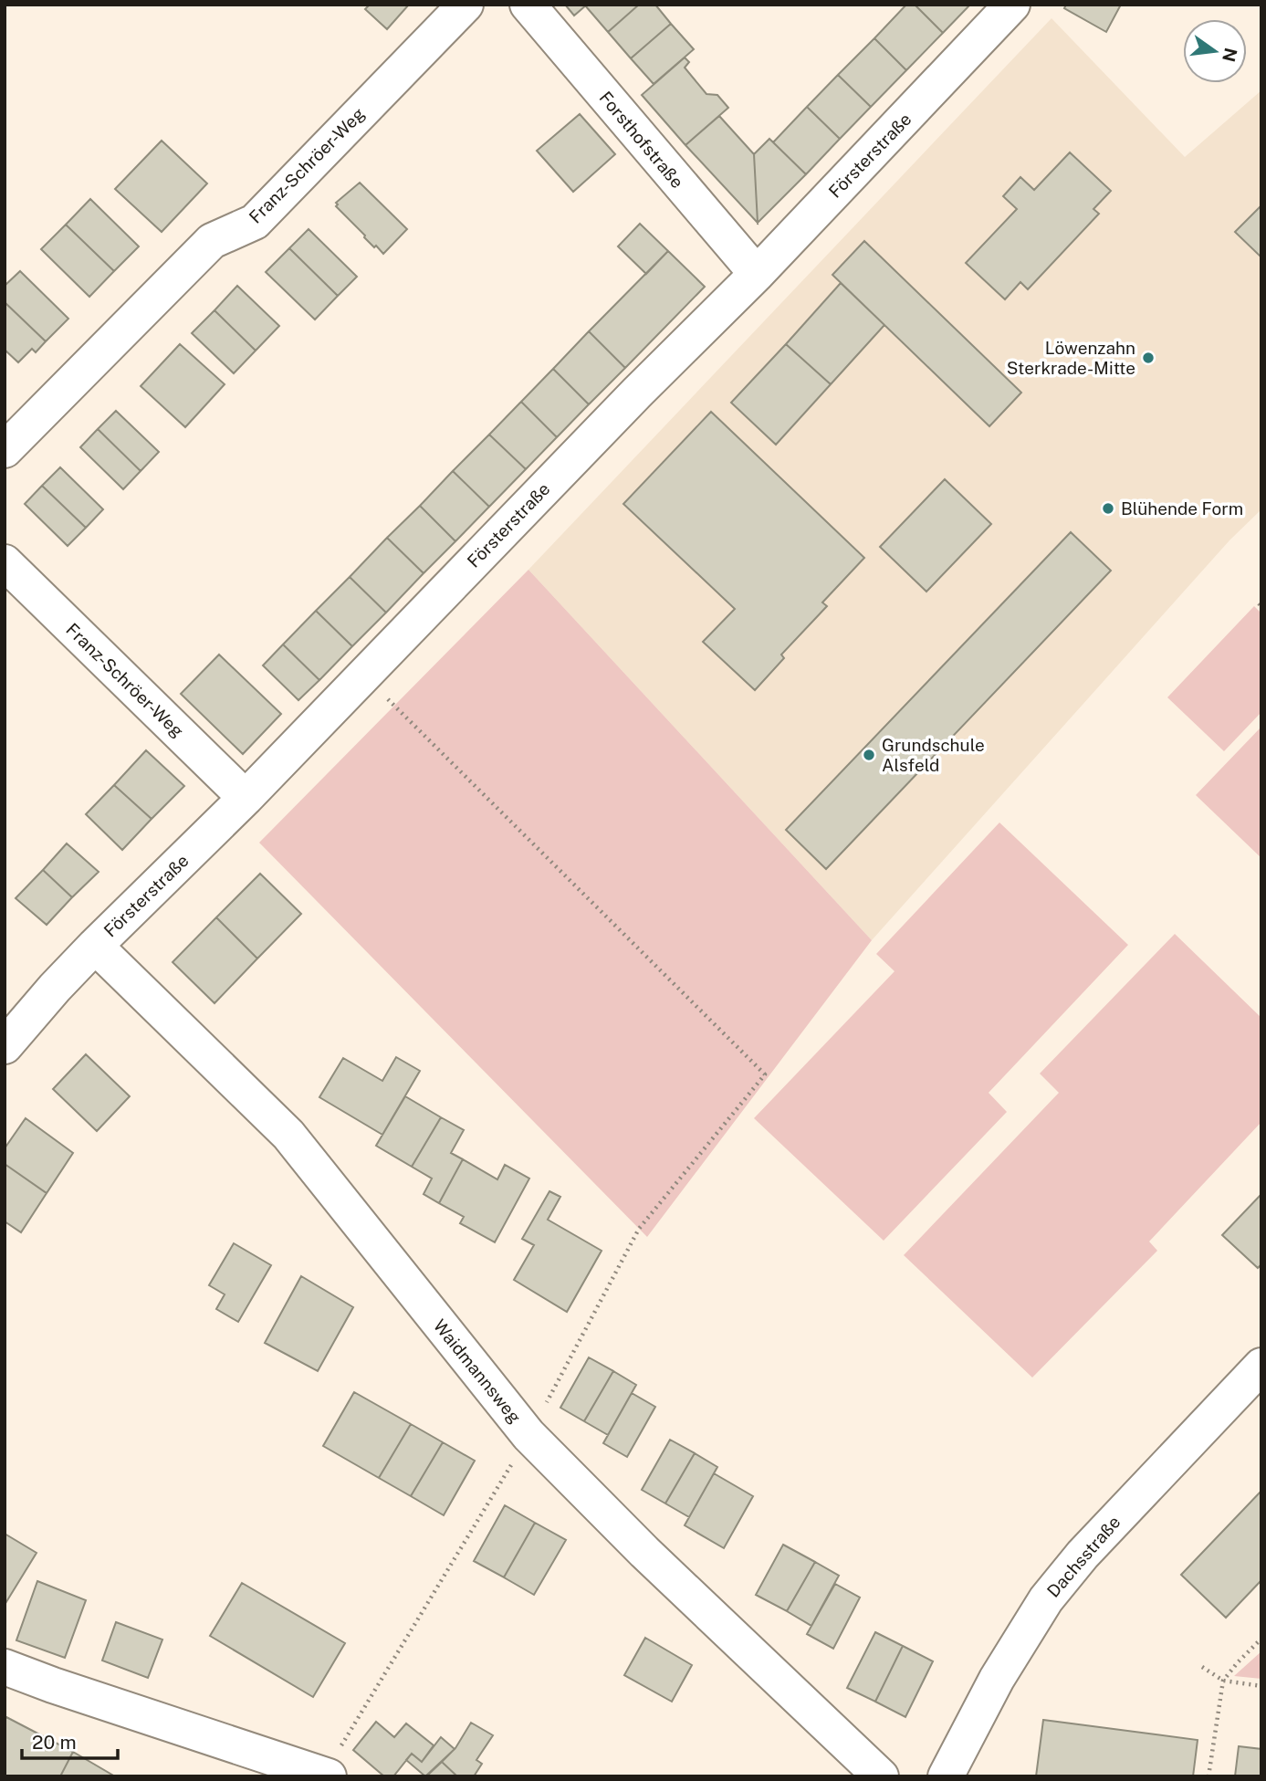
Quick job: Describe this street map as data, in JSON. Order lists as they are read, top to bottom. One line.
{"streets":{"street":["Forsthofstraße","Försterstraße","Franz-Schröer-Weg","Waidmannsweg","Dachsstraße"]},"crossings":[["Forsthofstraße","Försterstraße"],["Försterstraße","Franz-Schröer-Weg"],["Försterstraße","Waidmannsweg"]],"places":["Löwenzahn Sterkrade-Mitte","Blühende Form","Grundschule Alsfeld"],"scale_bar":"20 m","north":"right"}
